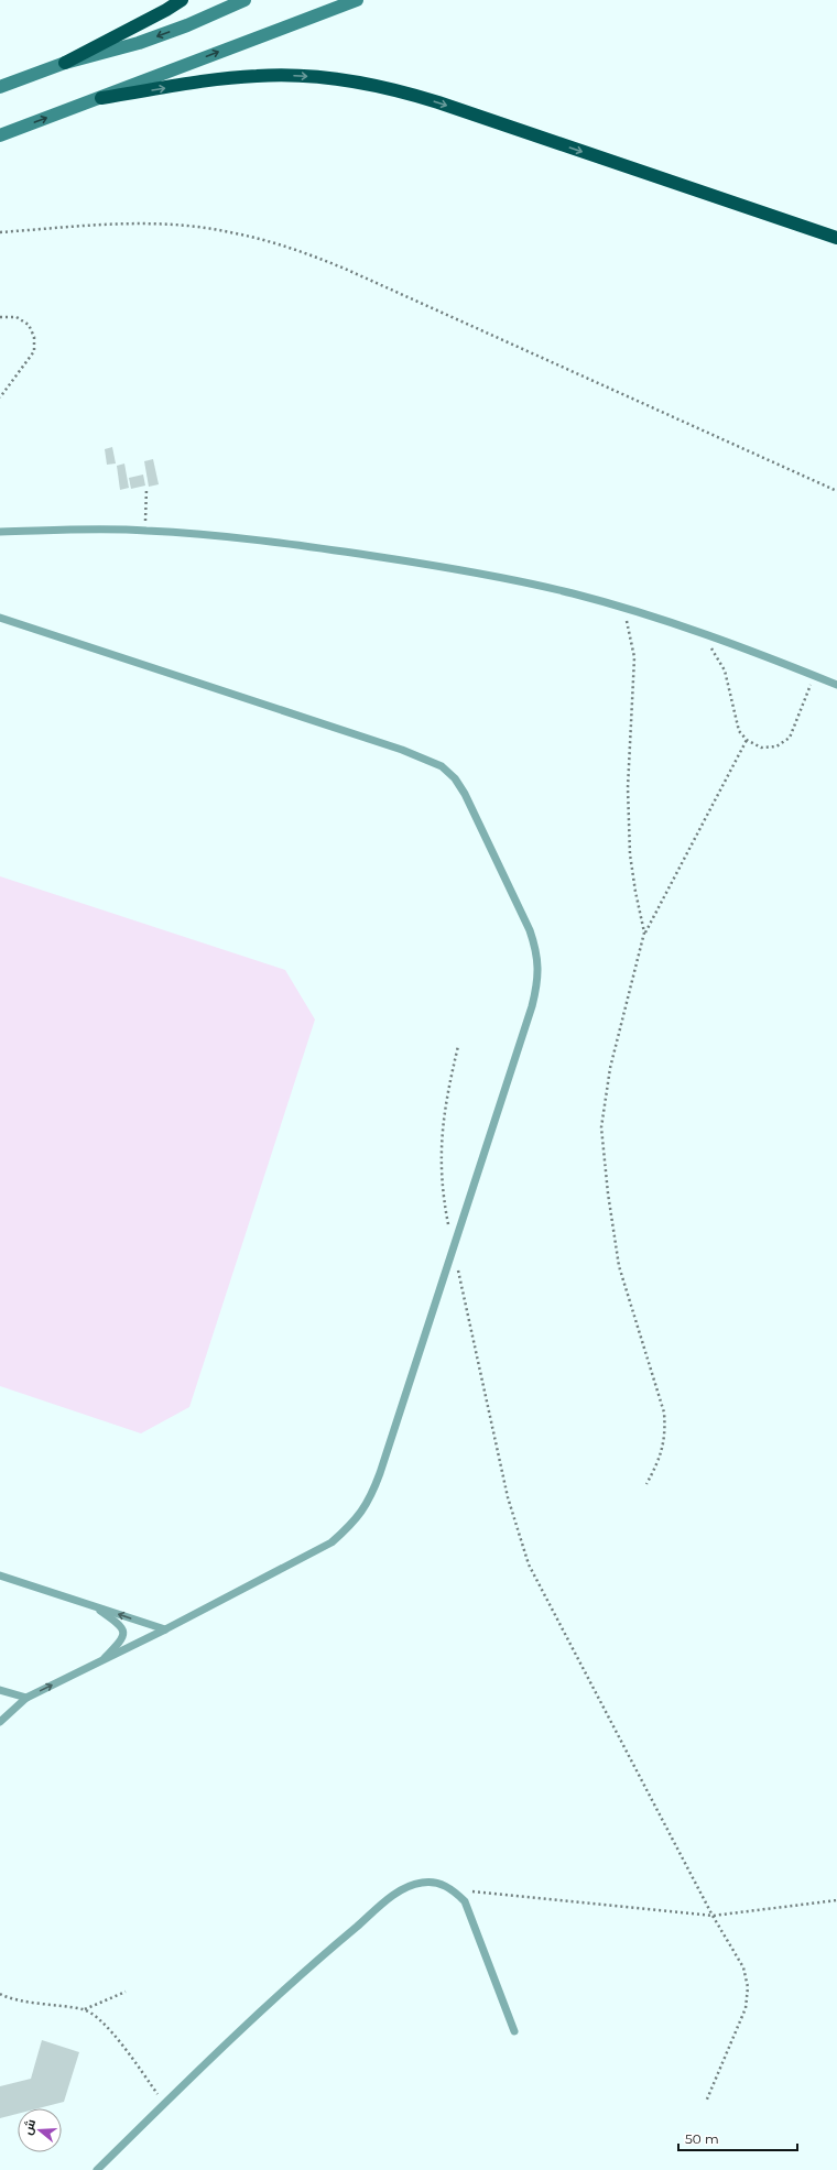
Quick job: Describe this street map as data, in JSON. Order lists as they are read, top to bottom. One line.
{"scale_bar":"50 m","north":"left"}
